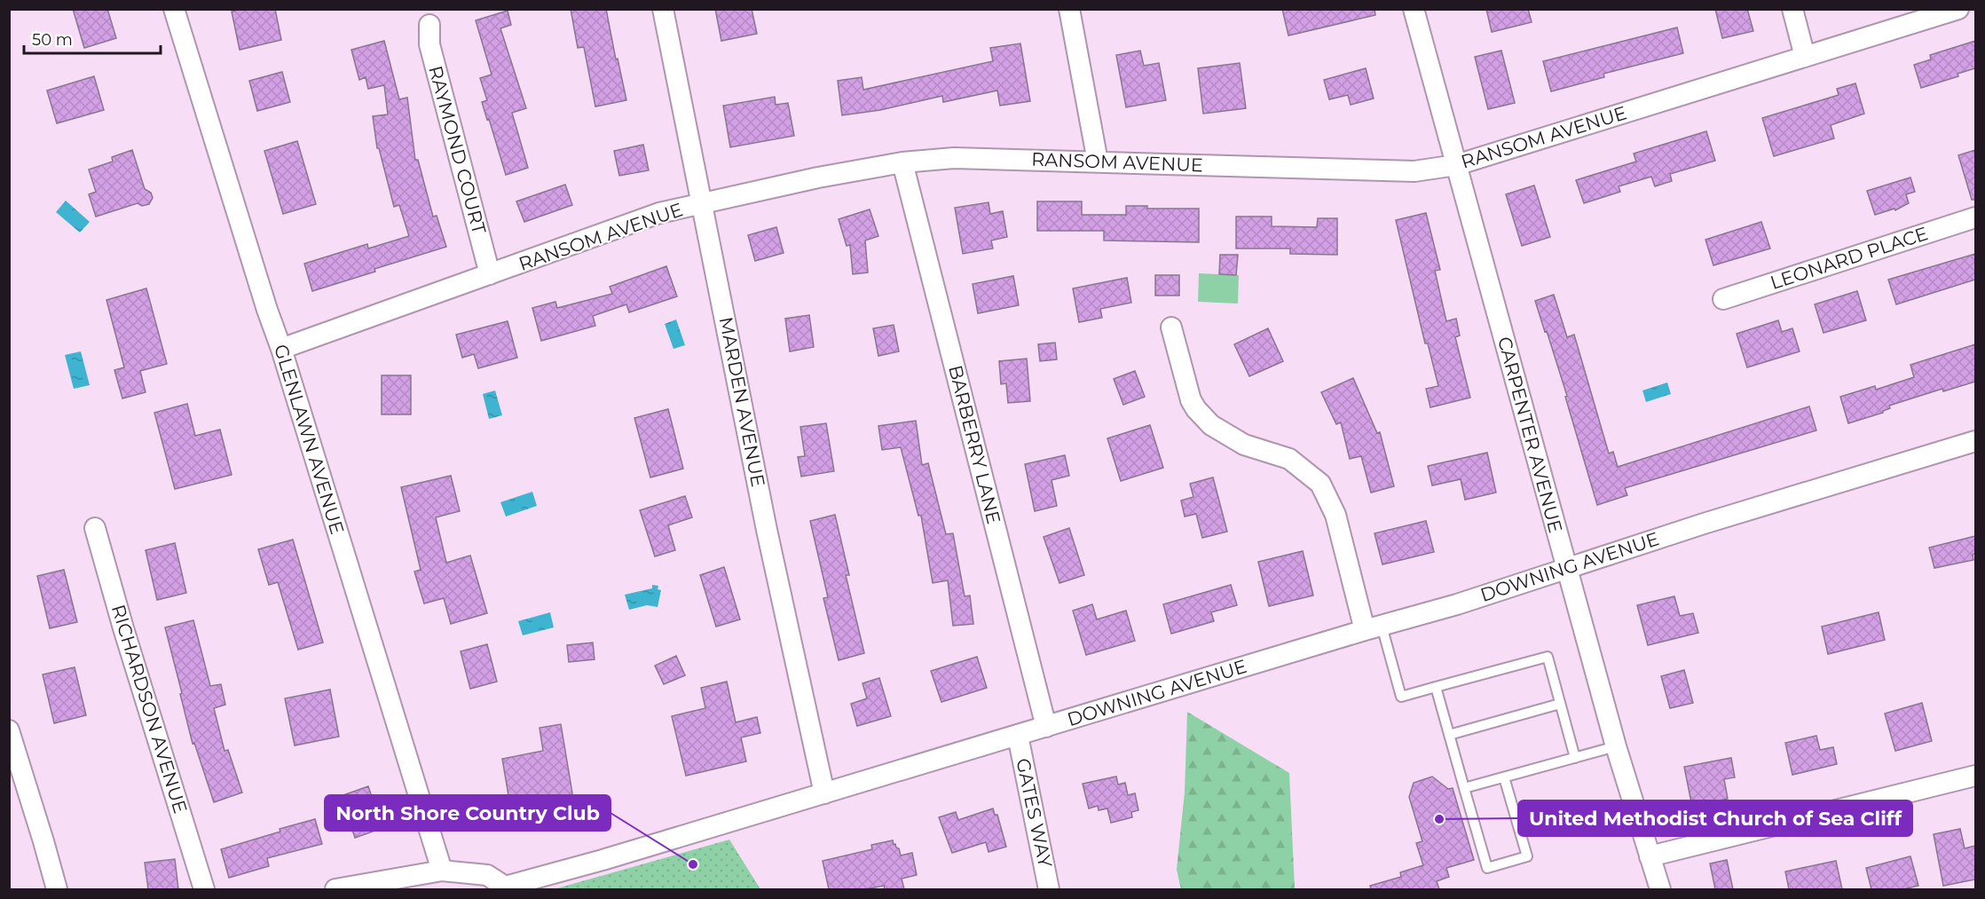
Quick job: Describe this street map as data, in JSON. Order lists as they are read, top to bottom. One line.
{"streets":{"street":["RANSOM AVENUE","RAYMOND COURT","LEONARD PLACE","MARDEN AVENUE","CARPENTER AVENUE","GLENLAWN AVENUE","BARBERRY LANE","DOWNING AVENUE","RICHARDSON AVENUE","GATES WAY"]},"crossings":[["RANSOM AVENUE","RAYMOND COURT"],["RANSOM AVENUE","MARDEN AVENUE"],["RANSOM AVENUE","CARPENTER AVENUE"],["RANSOM AVENUE","GLENLAWN AVENUE"],["RANSOM AVENUE","BARBERRY LANE"],["MARDEN AVENUE","DOWNING AVENUE"],["CARPENTER AVENUE","DOWNING AVENUE"],["GLENLAWN AVENUE","DOWNING AVENUE"],["BARBERRY LANE","DOWNING AVENUE"],["DOWNING AVENUE","GATES WAY"]],"places":["United Methodist Church of Sea Cliff","North Shore Country Club"],"scale_bar":"50 m"}
